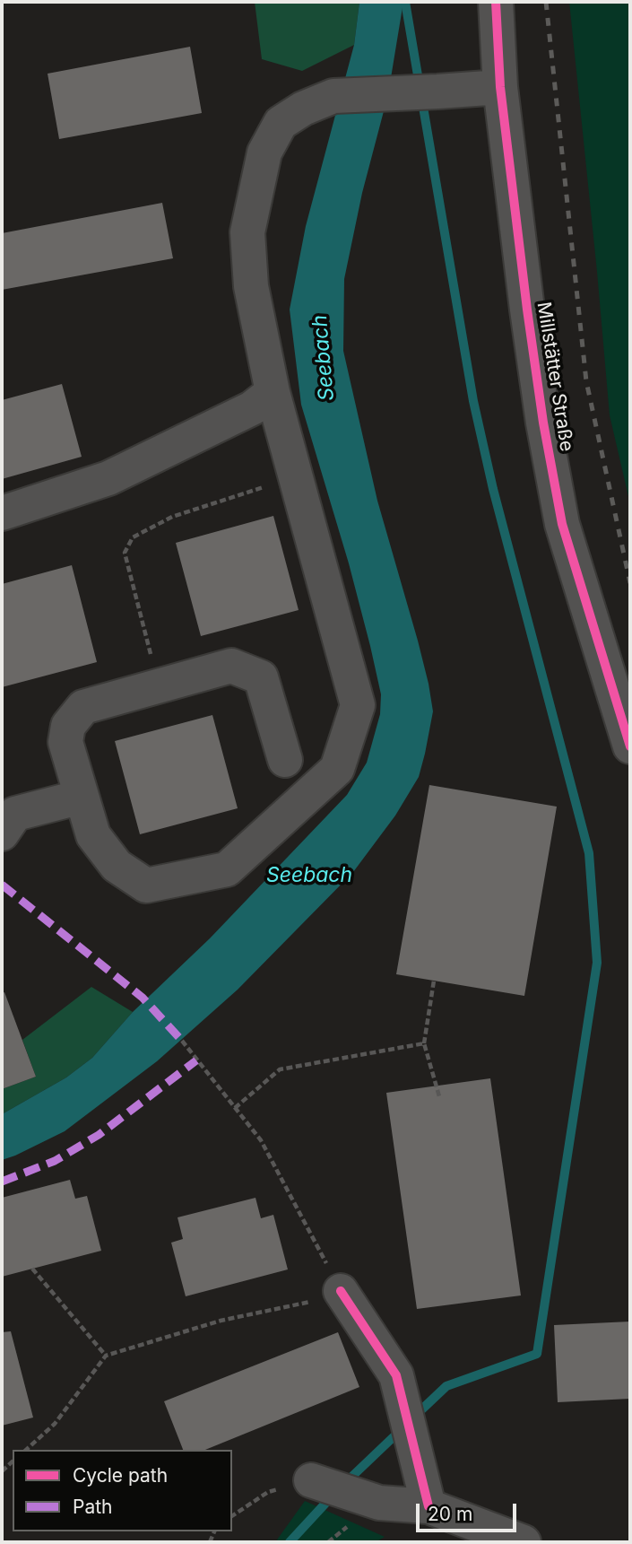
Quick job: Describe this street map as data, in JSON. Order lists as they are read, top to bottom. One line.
{"streets":{"street":["Millstätter Straße"]},"water":["Seebach"],"legend":["Cycle path","Path"],"scale_bar":"20 m"}
